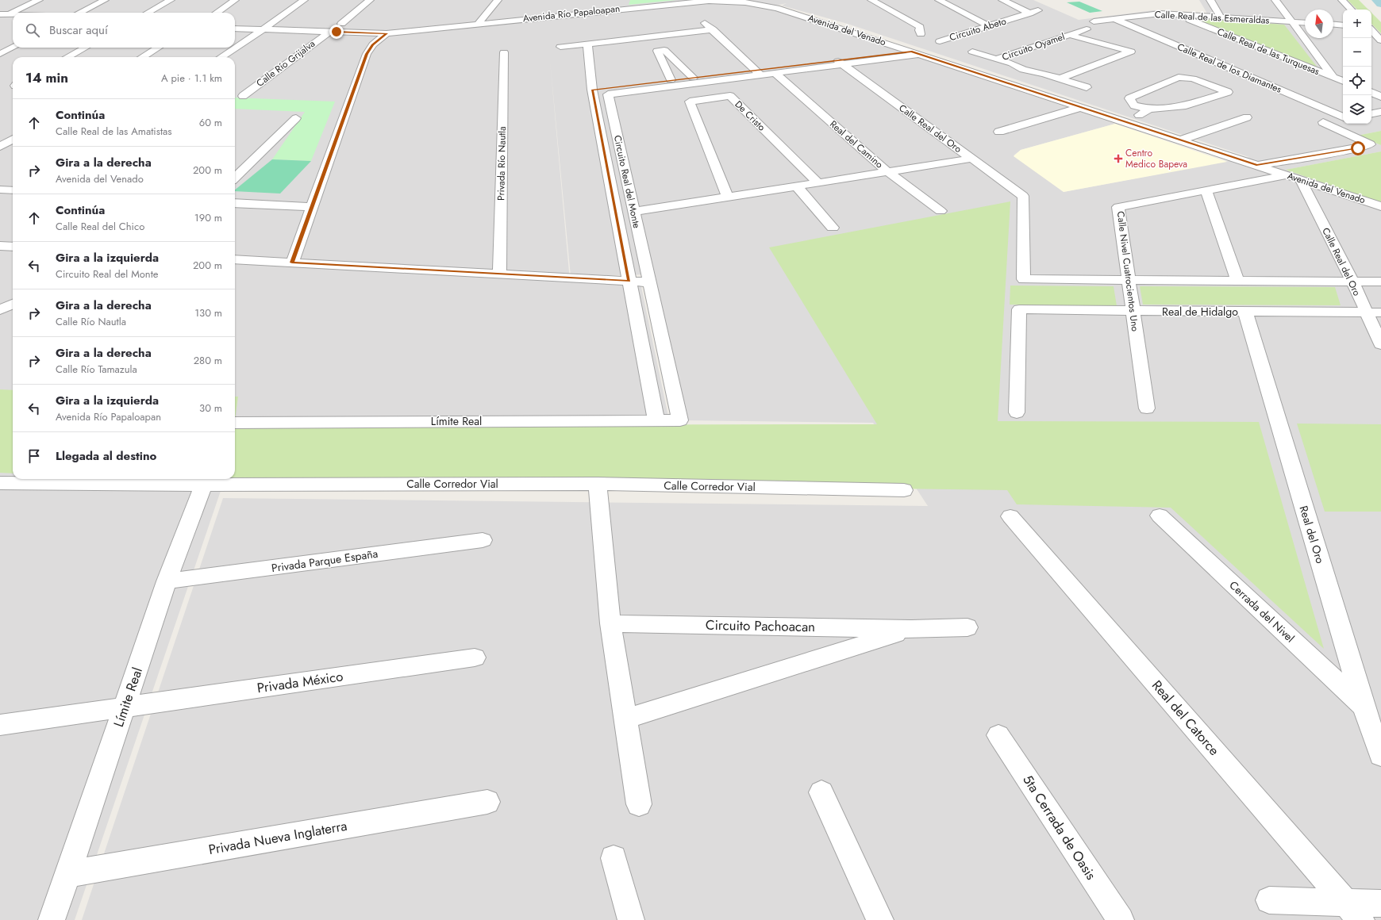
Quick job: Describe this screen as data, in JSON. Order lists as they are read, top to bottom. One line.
{"streets":{"street":["Avenida Río Papaloapan","Calle Real de las Esmeraldas","Circuito Abeto","Avenida del Venado","Circuito Oyamel","Calle Real de las Turquesas","Calle Río Grijalva","Calle Real de los Diamantes","De Cristo","Calle Real del Oro","Real del Camino","Privada Río Nautla","Circuito Real del Monte","Calle Nivel Cuatrocientos Uno","Real de Hidalgo","Límite Real","Calle Corredor Vial","Real del Oro","Privada Parque España","Cerrada del Nivel","Circuito Pachoacan","Privada México","Real del Catorce","5ta Cerrada de Oasis","Privada Nueva Inglaterra"]},"crossings":[["Avenida Río Papaloapan","Avenida del Venado"],["Avenida Río Papaloapan","Calle Río Grijalva"],["Calle Real de las Esmeraldas","Calle Real de las Turquesas"],["Calle Real de las Esmeraldas","Calle Real de los Diamantes"],["Circuito Abeto","Avenida del Venado"],["Avenida del Venado","Circuito Oyamel"],["Avenida del Venado","Calle Real del Oro"],["Avenida del Venado","Circuito Real del Monte"],["Avenida del Venado","Calle Nivel Cuatrocientos Uno"],["Calle Real del Oro","Circuito Real del Monte"],["Calle Real del Oro","Calle Nivel Cuatrocientos Uno"],["Calle Real del Oro","Real de Hidalgo"],["Real del Camino","Circuito Real del Monte"],["Circuito Real del Monte","Límite Real"],["Calle Nivel Cuatrocientos Uno","Real de Hidalgo"],["Real de Hidalgo","Real del Oro"],["Límite Real","Calle Corredor Vial"],["Límite Real","Privada Parque España"],["Límite Real","Privada México"],["Límite Real","Privada Nueva Inglaterra"],["Real del Oro","Cerrada del Nivel"]],"places":{"health":["Centro Medico Bapeva"]},"north":"top","page":{"map_buttons":["+","−"],"search":"Buscar aquí","heading":["14 min","A pie · 1.1 km"],"list":[["Continúa","Calle Real de las Amatistas","60 m"],["Gira a la derecha","Avenida del Venado","200 m"],["Continúa","Calle Real del Chico","190 m"],["Gira a la izquierda","Circuito Real del Monte","200 m"],["Gira a la derecha","Calle Río Nautla","130 m"],["Gira a la derecha","Calle Río Tamazula","280 m"],["Gira a la izquierda","Avenida Río Papaloapan","30 m"],"Llegada al destino"]}}
